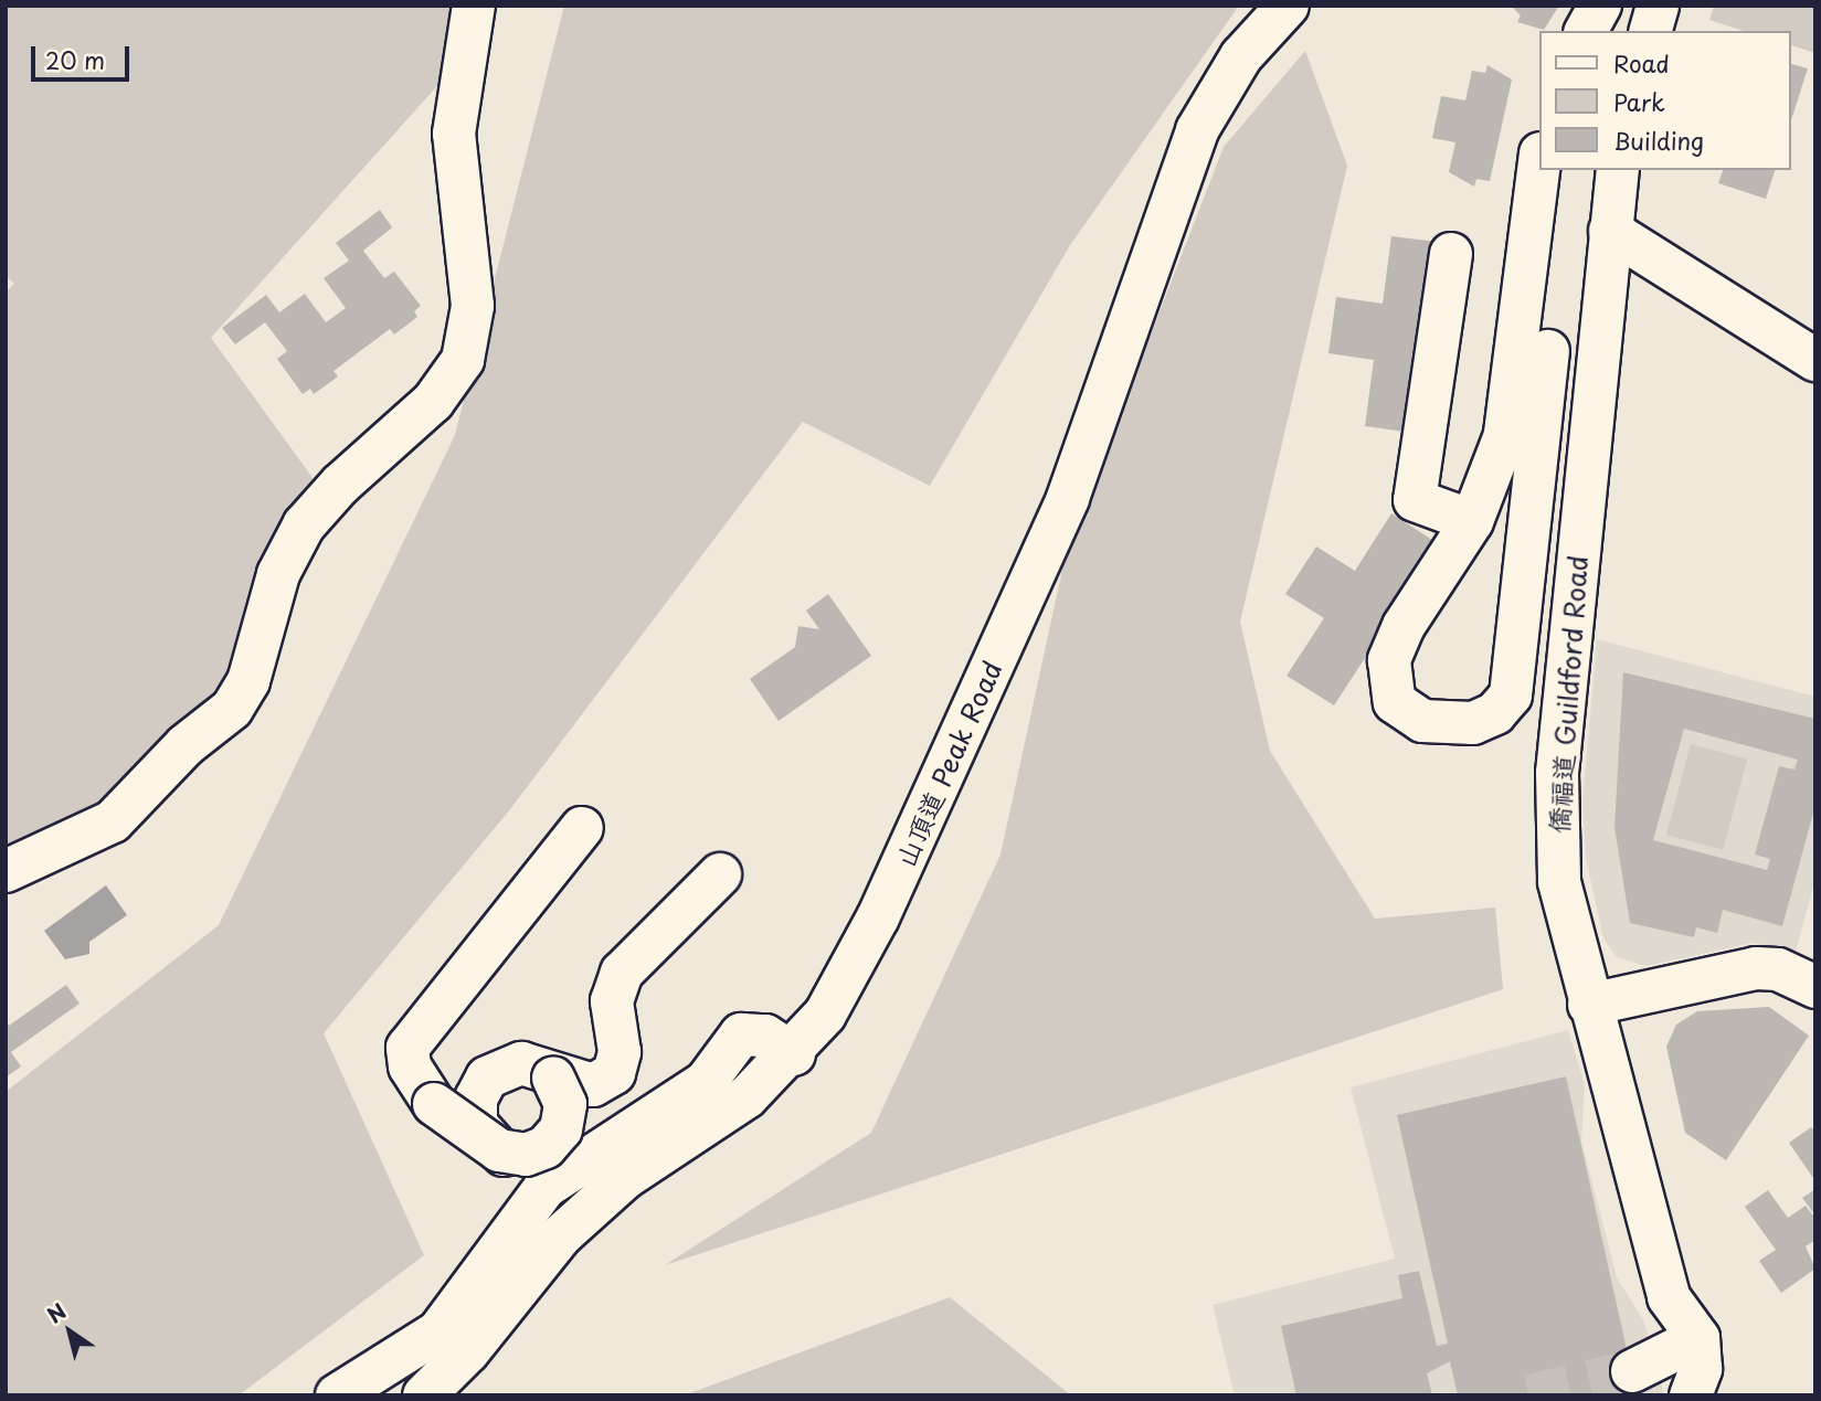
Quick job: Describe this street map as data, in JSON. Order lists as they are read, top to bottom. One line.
{"streets":{"street":["僑福道 Guildford Road","山頂道 Peak Road"]},"legend":["Road","Park","Building"],"scale_bar":"20 m","north":"top left"}
